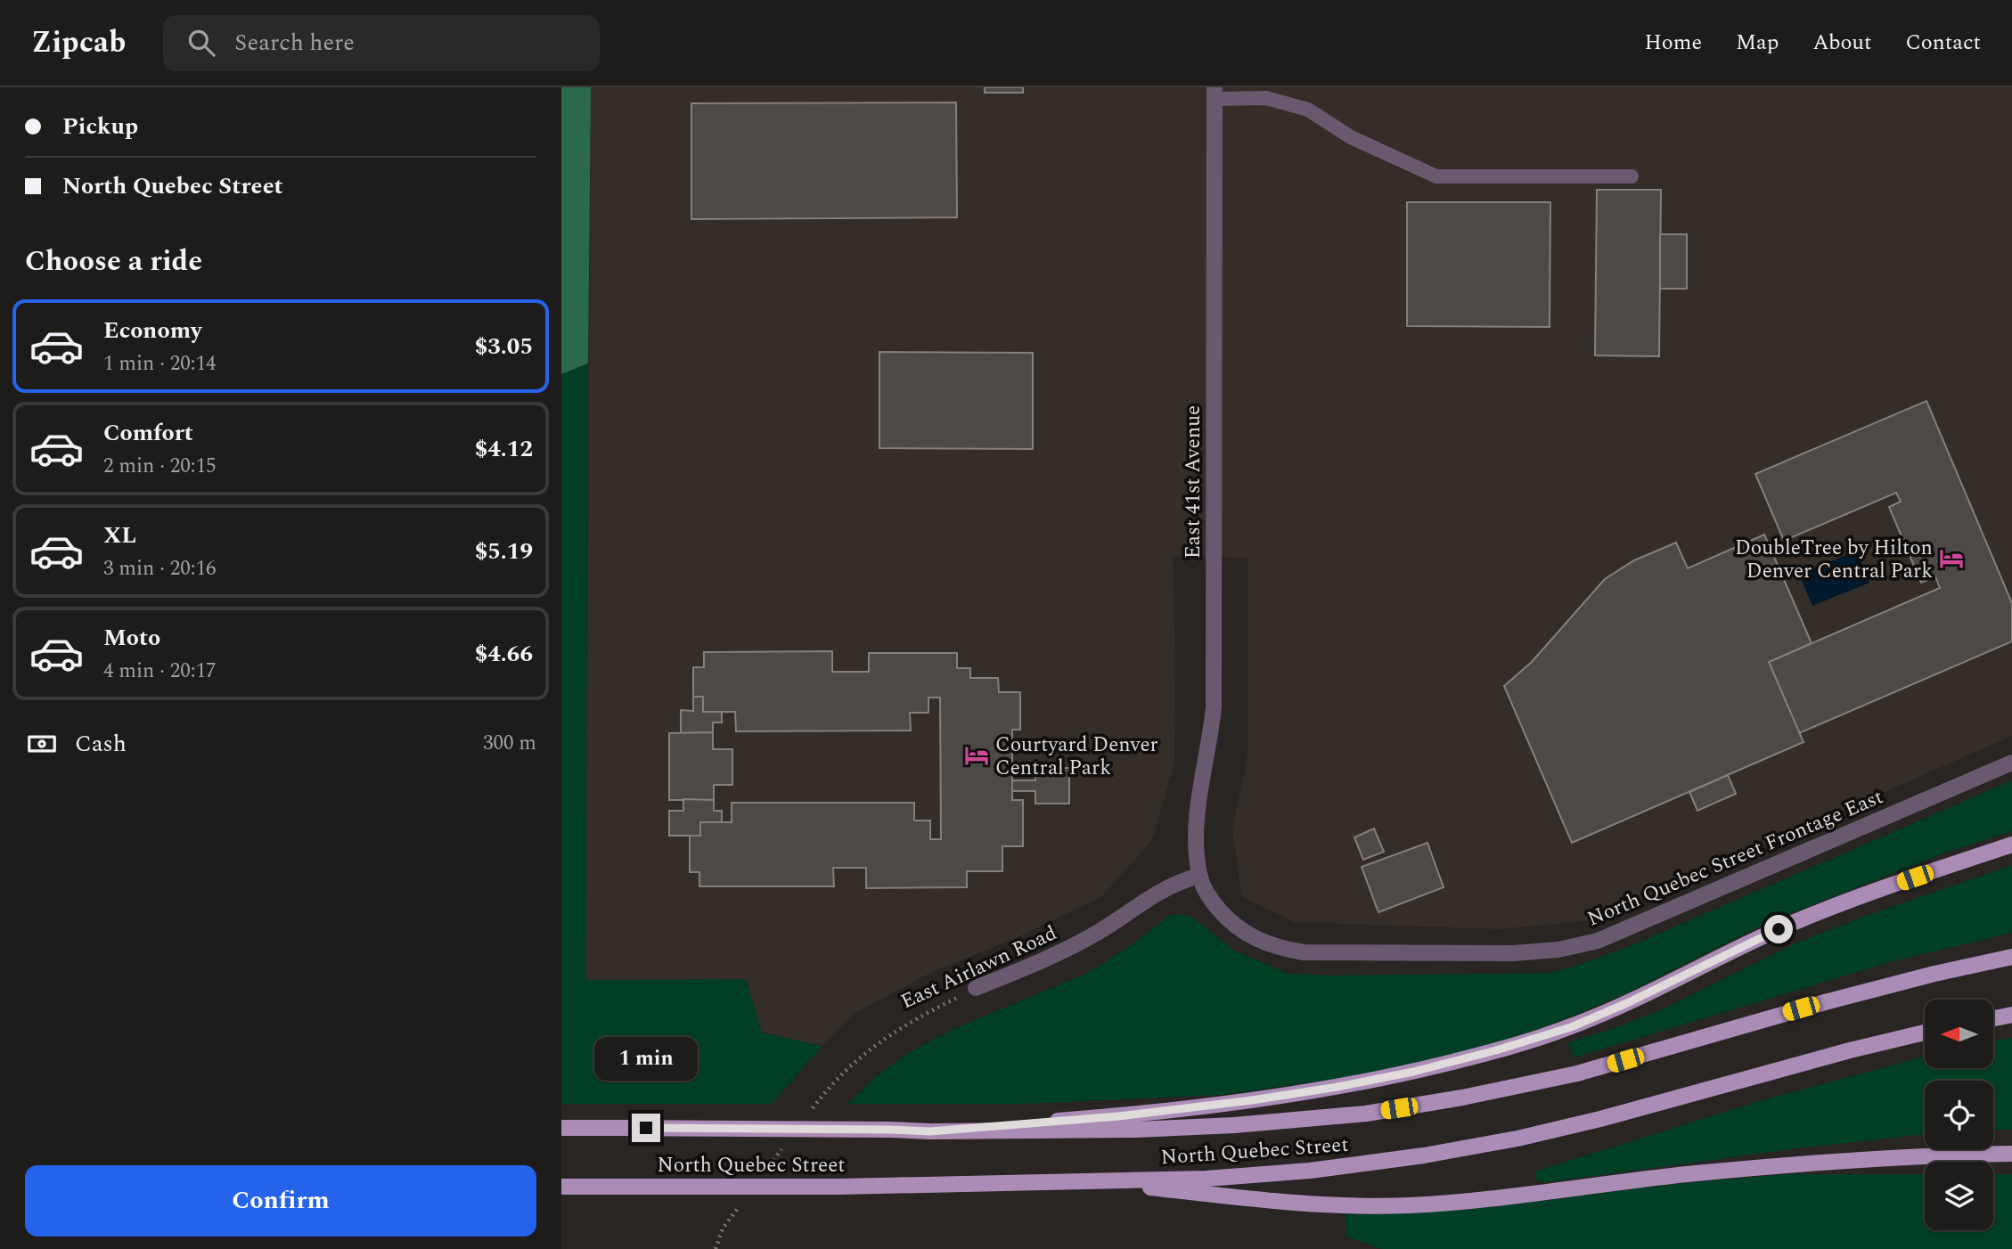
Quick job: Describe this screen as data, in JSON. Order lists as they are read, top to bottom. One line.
{"streets":{"main road":["North Quebec Street"],"street":["East 41st Avenue","North Quebec Street Frontage East","East Airlawn Road"]},"crossings":[["East 41st Avenue","North Quebec Street Frontage East"],["East 41st Avenue","East Airlawn Road"],["North Quebec Street Frontage East","East Airlawn Road"]],"places":{"hotel":["DoubleTree by Hilton Denver Central Park","Courtyard Denver Central Park"]},"north":"left","page":{"header":"Zipcab","search":"Search here","nav":["Home","Map","About","Contact"],"banner":["Pickup","North Quebec Street"],"heading":"Choose a ride","list":[{"name":"Economy","note":"1 min · 20:14","value":"$3.05"},{"name":"Comfort","note":"2 min · 20:15","value":"$4.12"},{"name":"XL","note":"3 min · 20:16","value":"$5.19"},{"name":"Moto","note":"4 min · 20:17","value":"$4.66"}],"pay":["Cash","300 m"],"bubble":"1 min","buttons":"Confirm"}}
